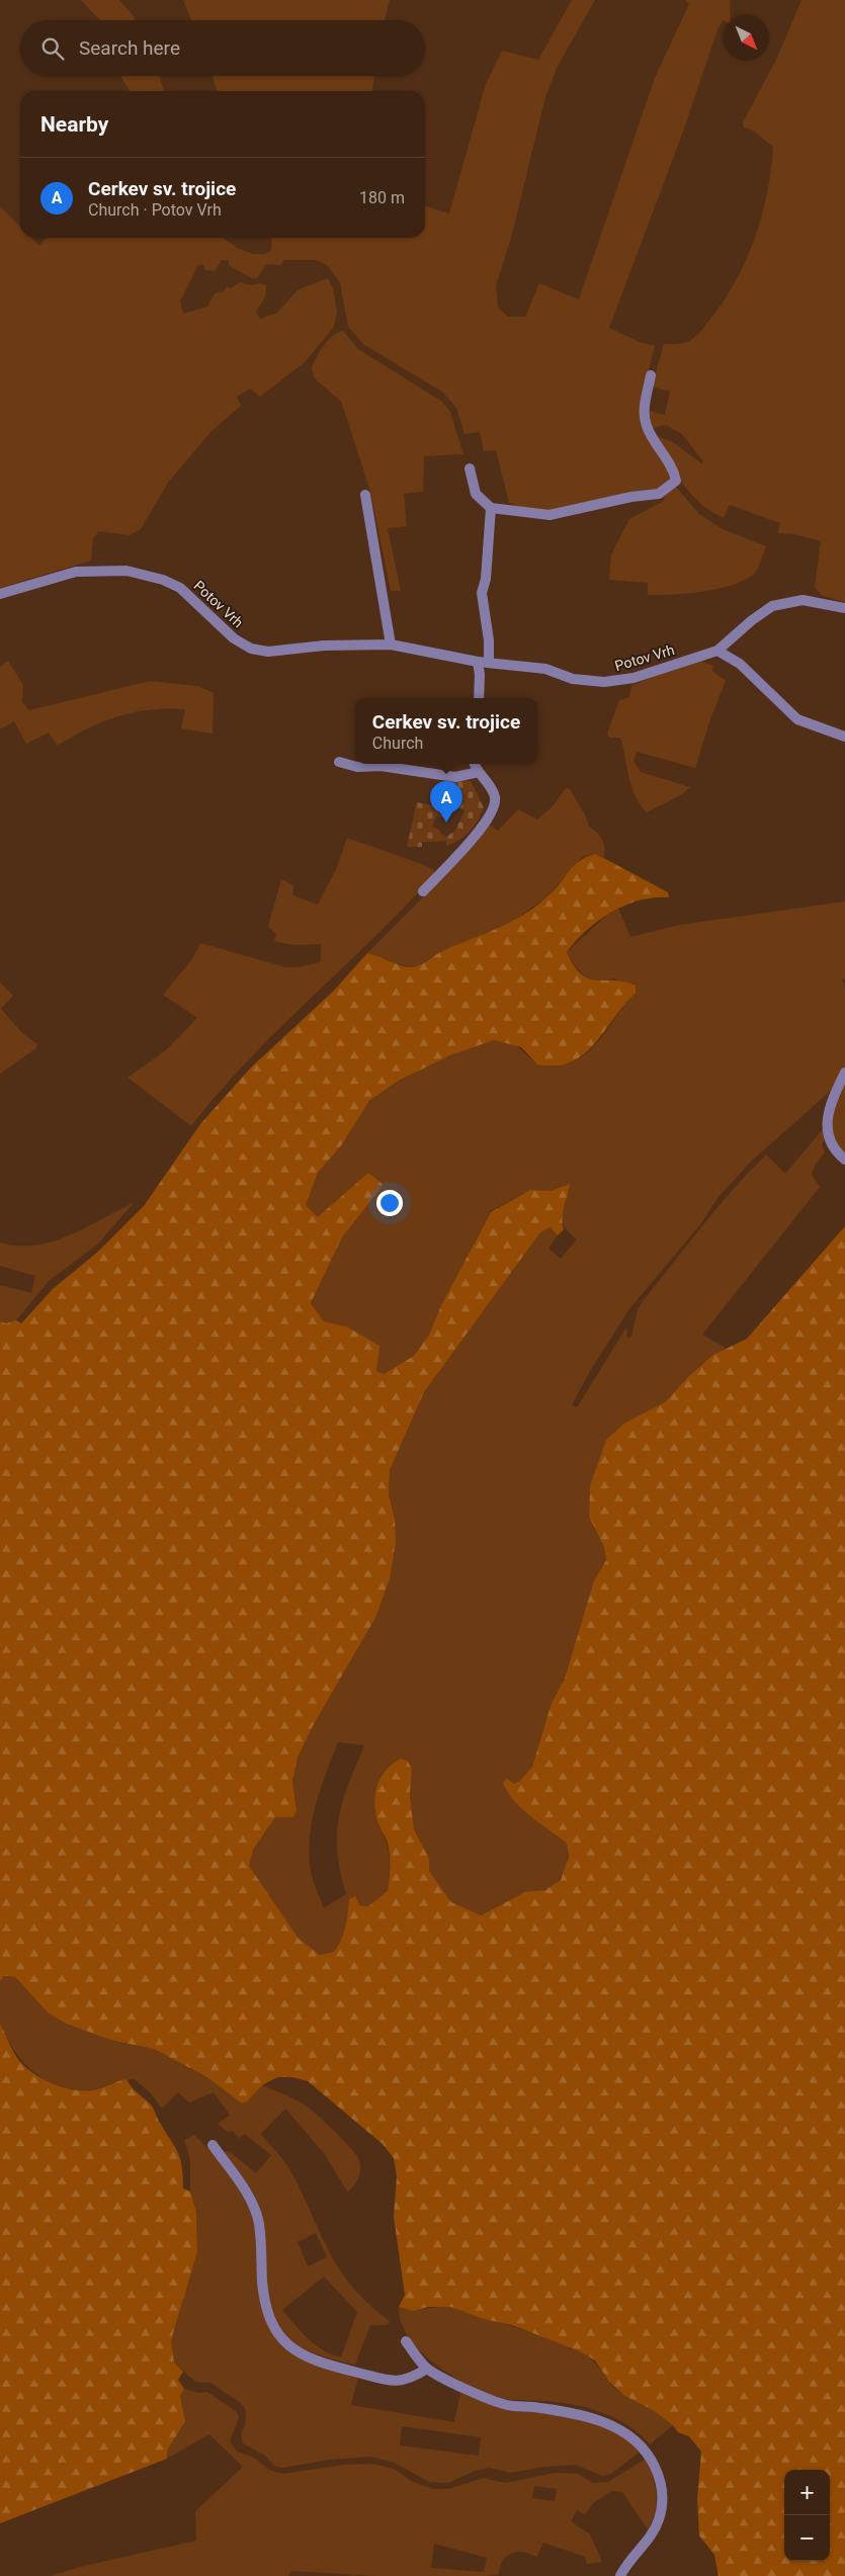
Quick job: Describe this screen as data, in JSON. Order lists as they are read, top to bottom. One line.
{"streets":{"street":["Potov Vrh"]},"north":"bottom right","page":{"search":"Search here","heading":"Nearby","list":[{"mark":"A","name":"Cerkev sv. trojice","note":"Church · Potov Vrh","value":"180 m"}],"popup":["Cerkev sv. trojice","Church"],"pins":"A","map_buttons":["+","−"]}}
